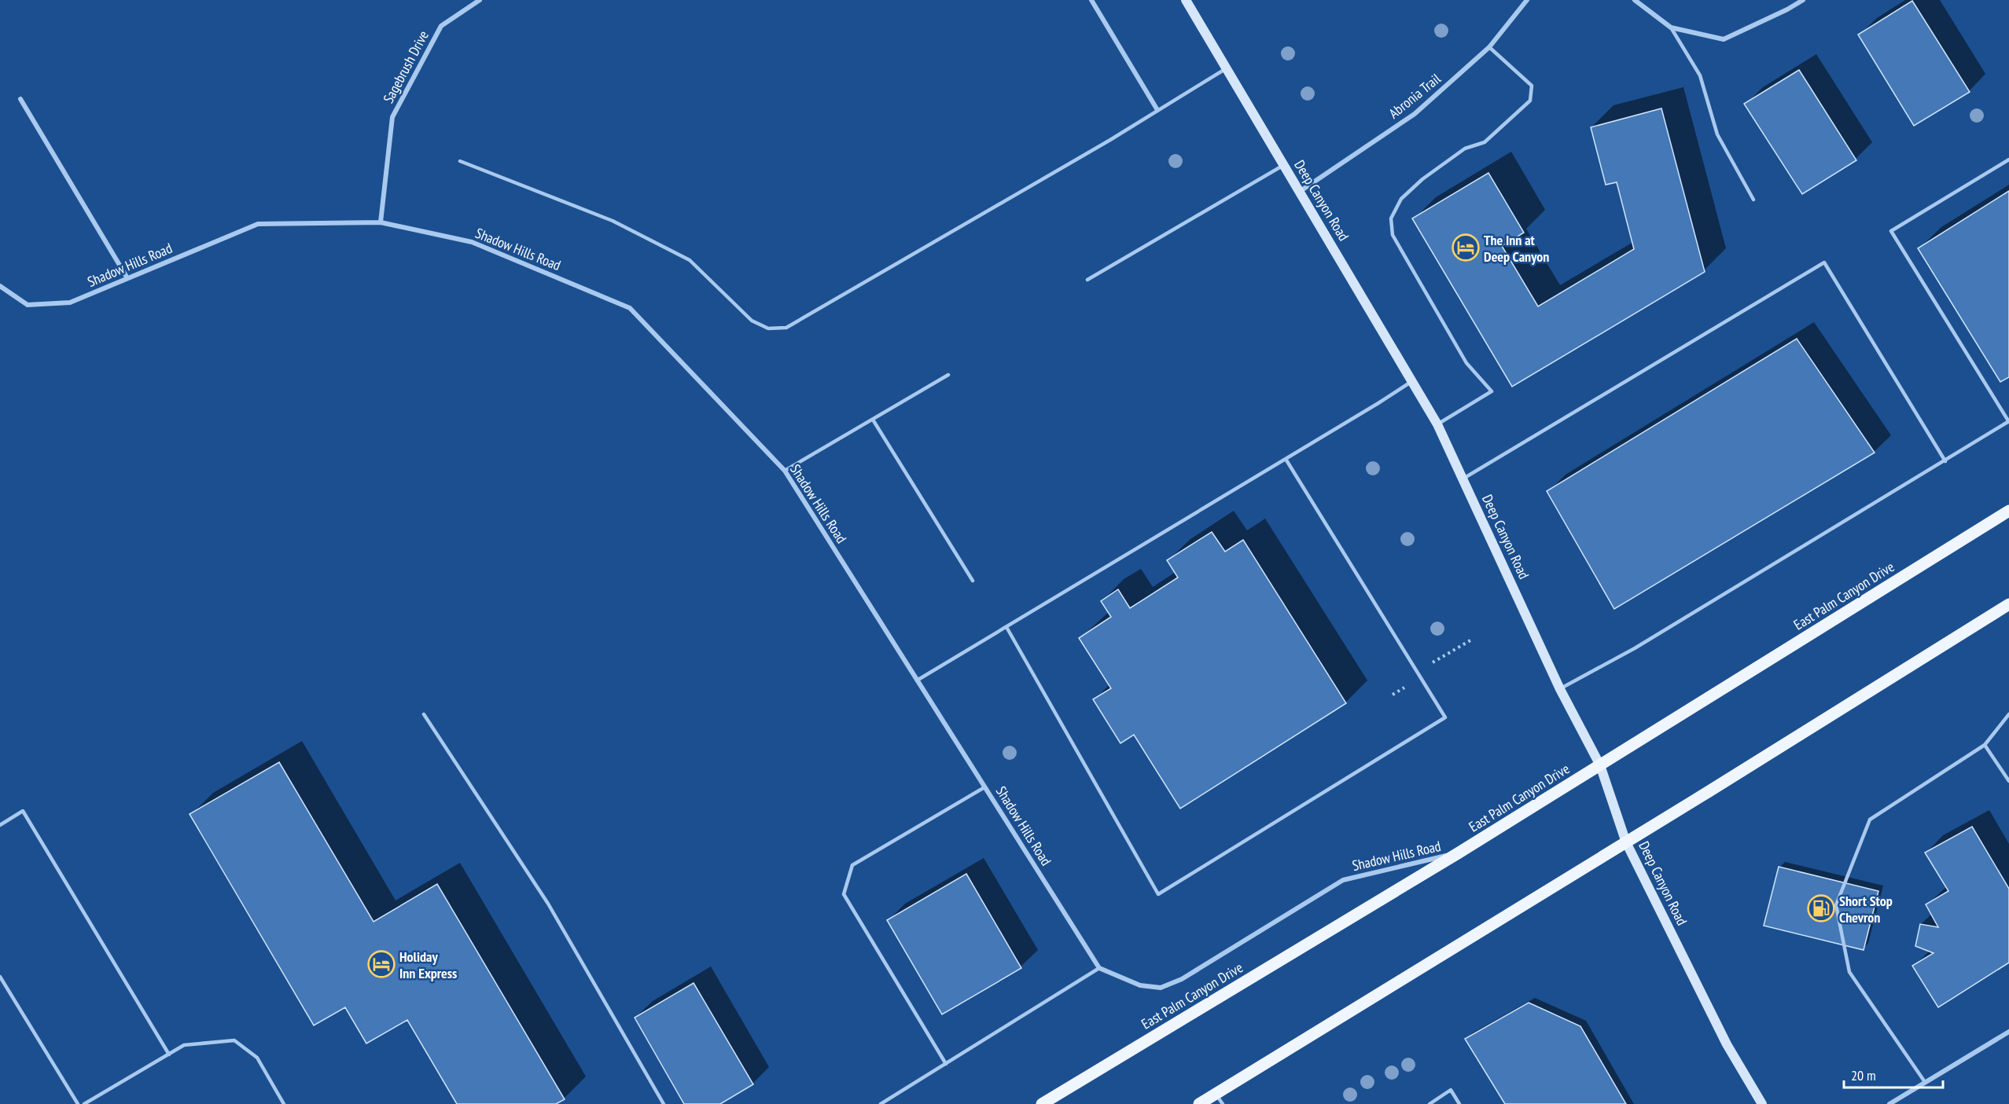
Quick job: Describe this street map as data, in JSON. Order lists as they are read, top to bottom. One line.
{"streets":{"main road":["East Palm Canyon Drive"],"street":["Sagebrush Drive","Abronia Trail","Deep Canyon Road","Shadow Hills Road"]},"crossings":[["Sagebrush Drive","Shadow Hills Road"],["Abronia Trail","Deep Canyon Road"],["Deep Canyon Road","East Palm Canyon Drive"],["Shadow Hills Road","East Palm Canyon Drive"]],"places":{"hotel":["The Inn at Deep Canyon","Holiday Inn Express"],"fuel station":["Short Stop Chevron"]},"scale_bar":"20 m"}
